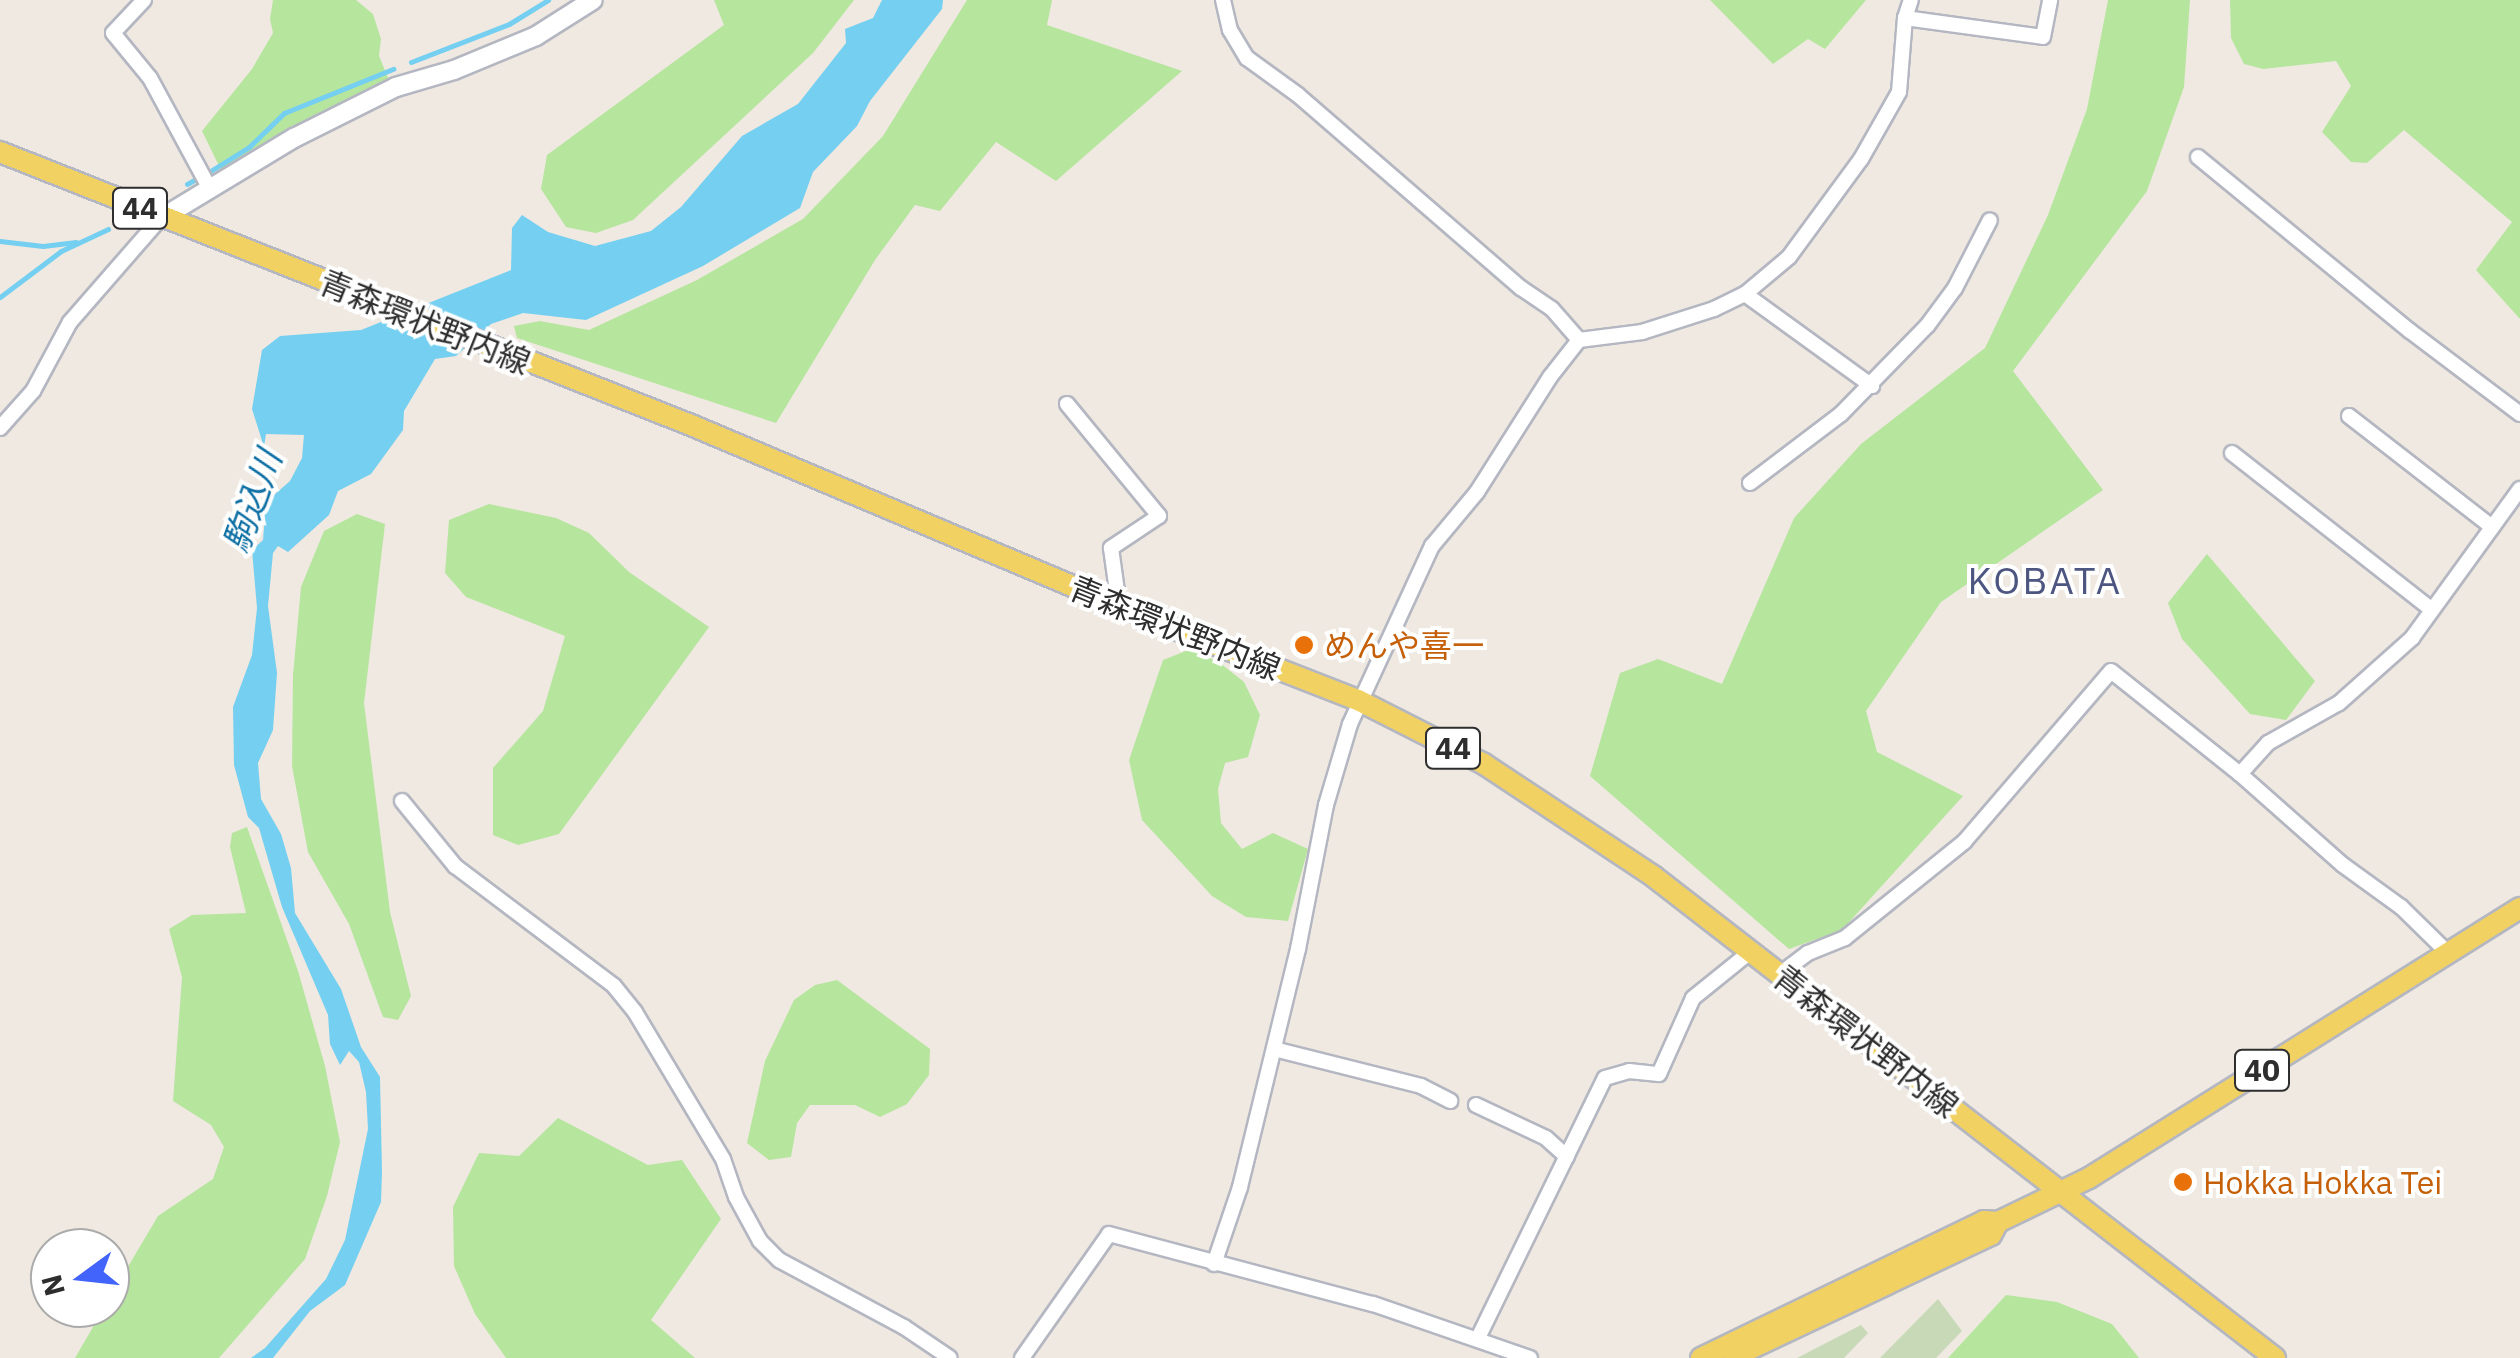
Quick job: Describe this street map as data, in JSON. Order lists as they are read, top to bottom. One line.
{"streets":{"main road":["44","青森環状野内線","40"]},"crossings":[["青森環状野内線","40"]],"districts":["KOBATA"],"water":["駒込川"],"places":["めんや喜一","Hokka Hokka Tei"],"north":"left"}
